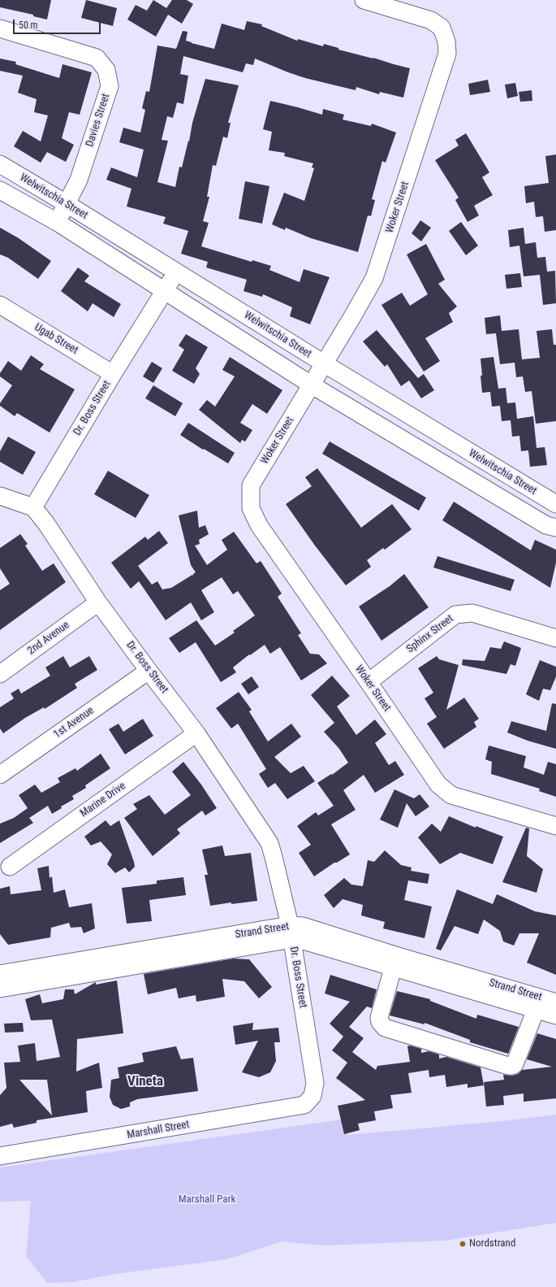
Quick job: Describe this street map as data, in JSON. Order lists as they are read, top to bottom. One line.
{"streets":{"street":["Davies Street","Welwitschia Street","Woker Street","Ugab Street","Dr. Boss Street","Sphinx Street","2nd Avenue","1st Avenue","Marine Drive","Strand Street","Marshall Street"]},"crossings":[["Davies Street","Welwitschia Street"],["Welwitschia Street","Woker Street"],["Welwitschia Street","Dr. Boss Street"],["Woker Street","Sphinx Street"],["Ugab Street","Dr. Boss Street"],["Dr. Boss Street","2nd Avenue"],["Dr. Boss Street","1st Avenue"],["Dr. Boss Street","Marine Drive"],["Dr. Boss Street","Strand Street"],["Dr. Boss Street","Marshall Street"]],"districts":["Vineta"],"parks":["Marshall Park"],"places":["Nordstrand"],"scale_bar":"50 m"}
